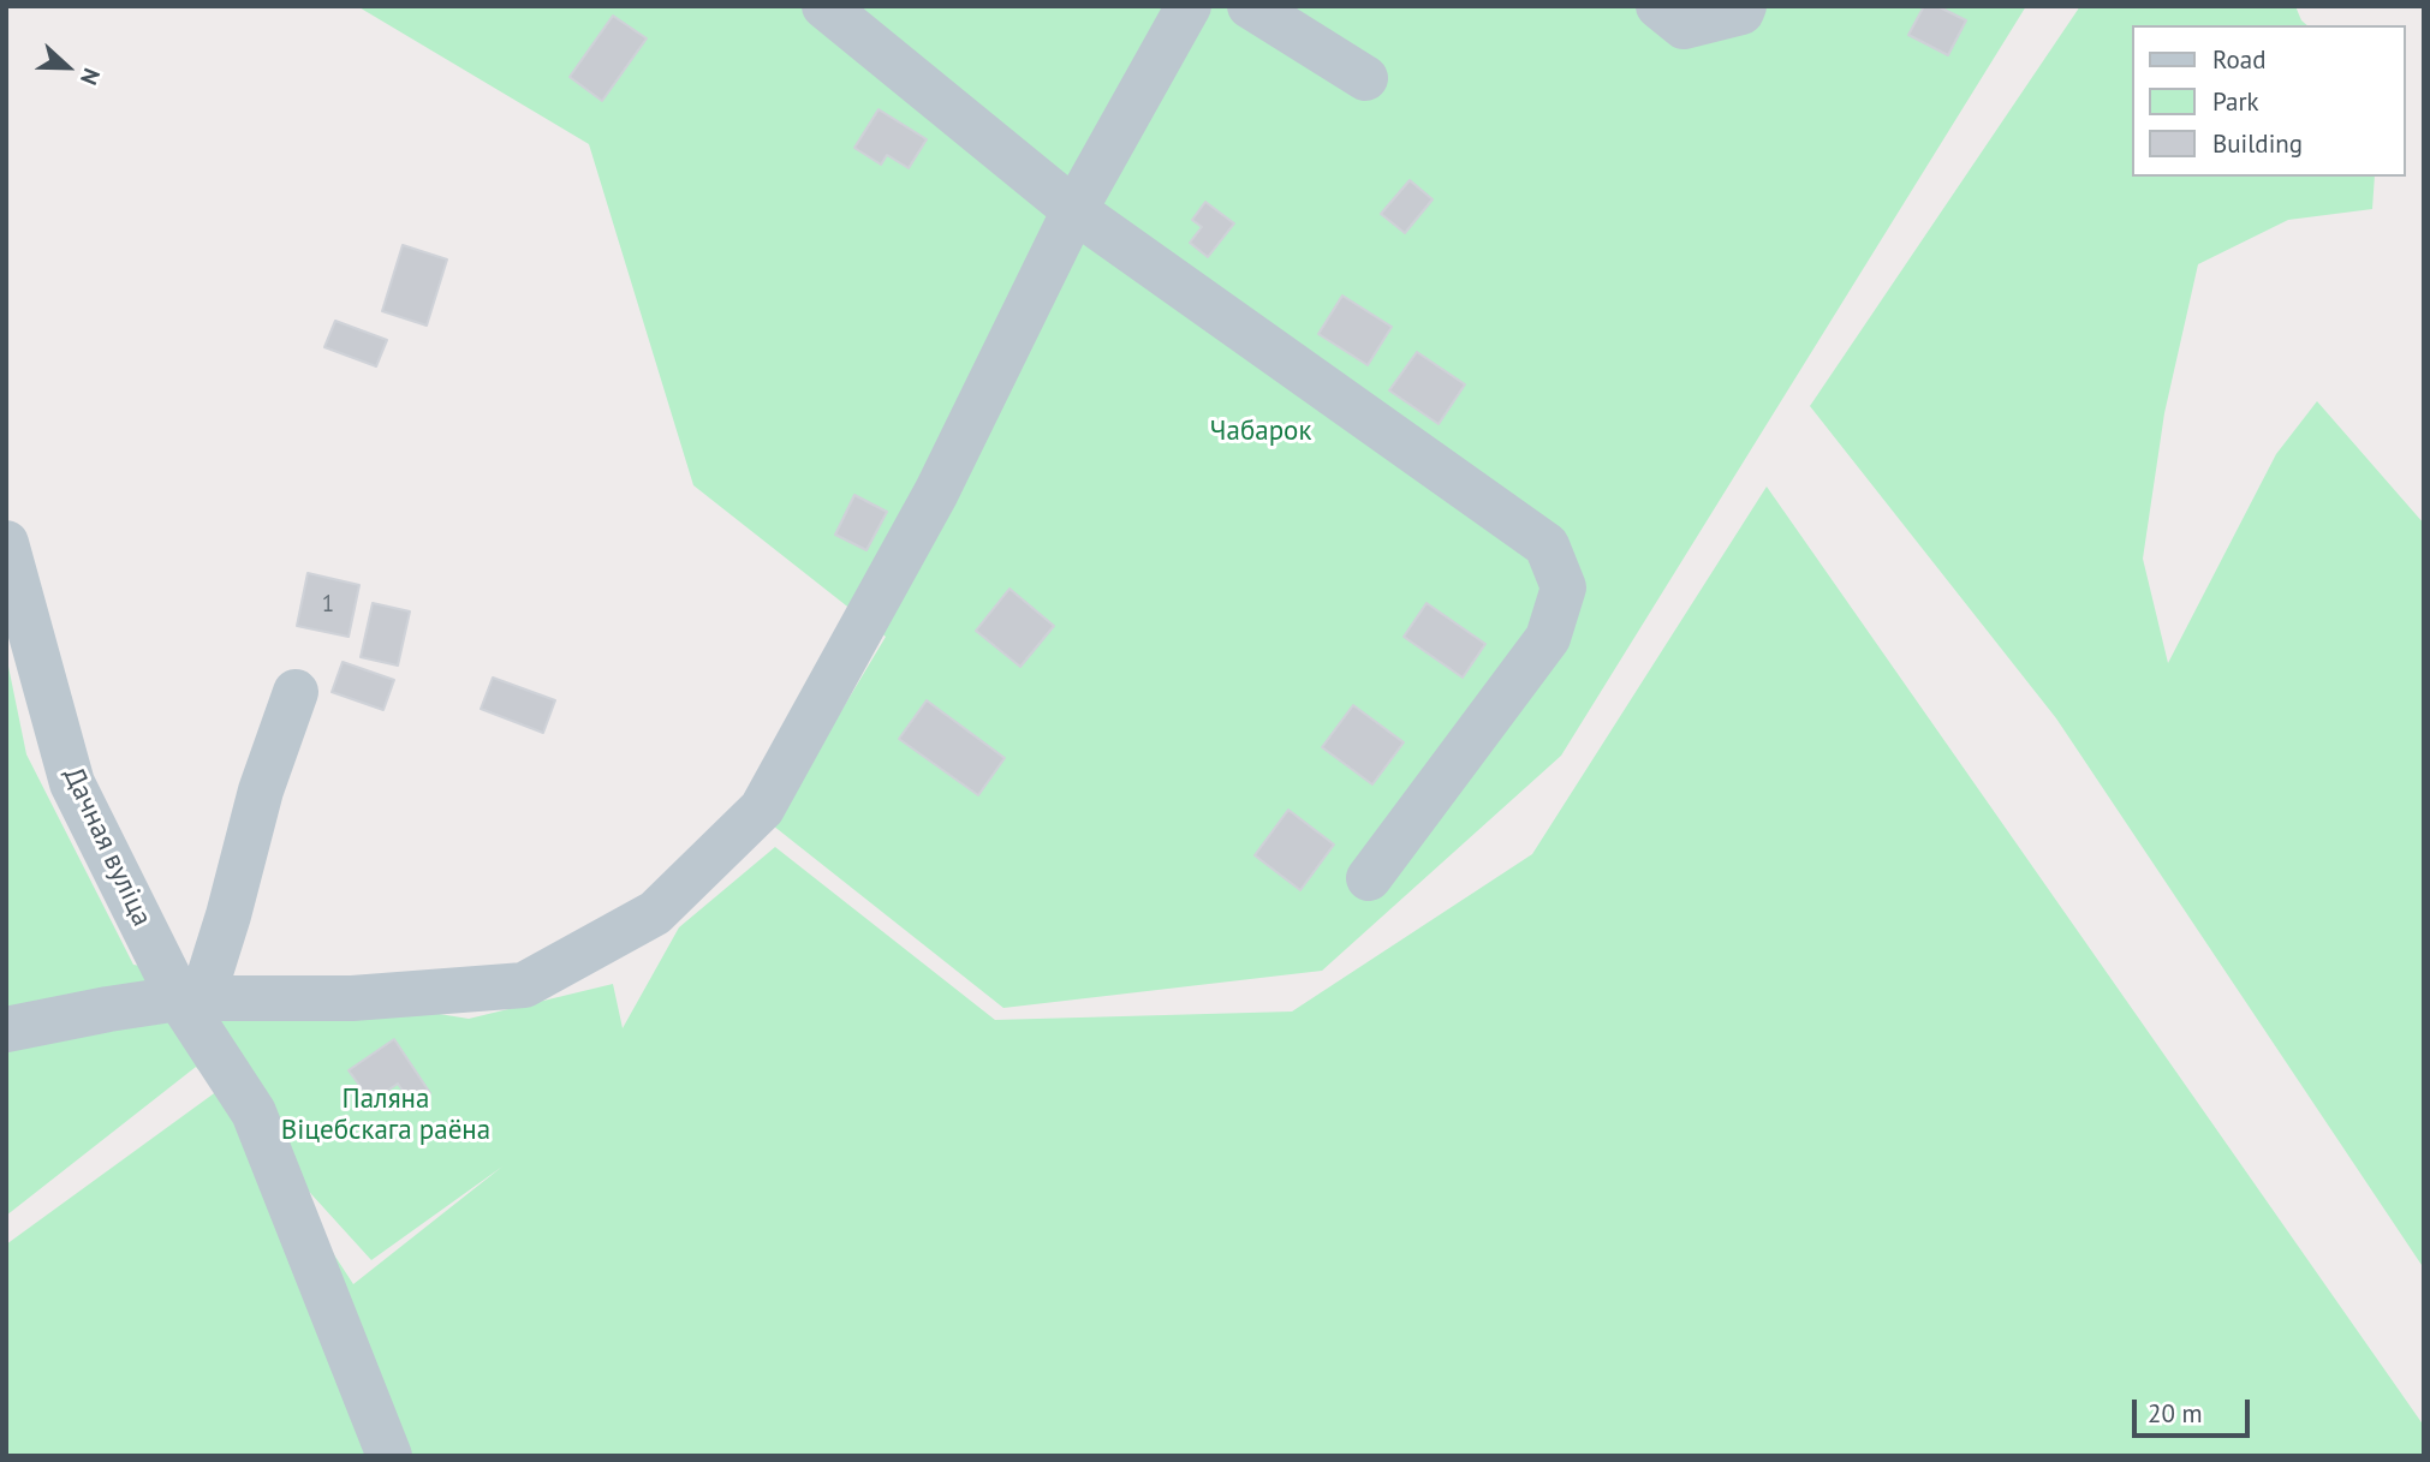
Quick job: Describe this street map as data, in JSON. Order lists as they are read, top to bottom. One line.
{"streets":{"street":["Дачная вуліца"]},"parks":["Чабарок","Паляна Віцебскага раёна"],"house_numbers":["1"],"legend":["Road","Park","Building"],"scale_bar":"20 m","north":"right"}
